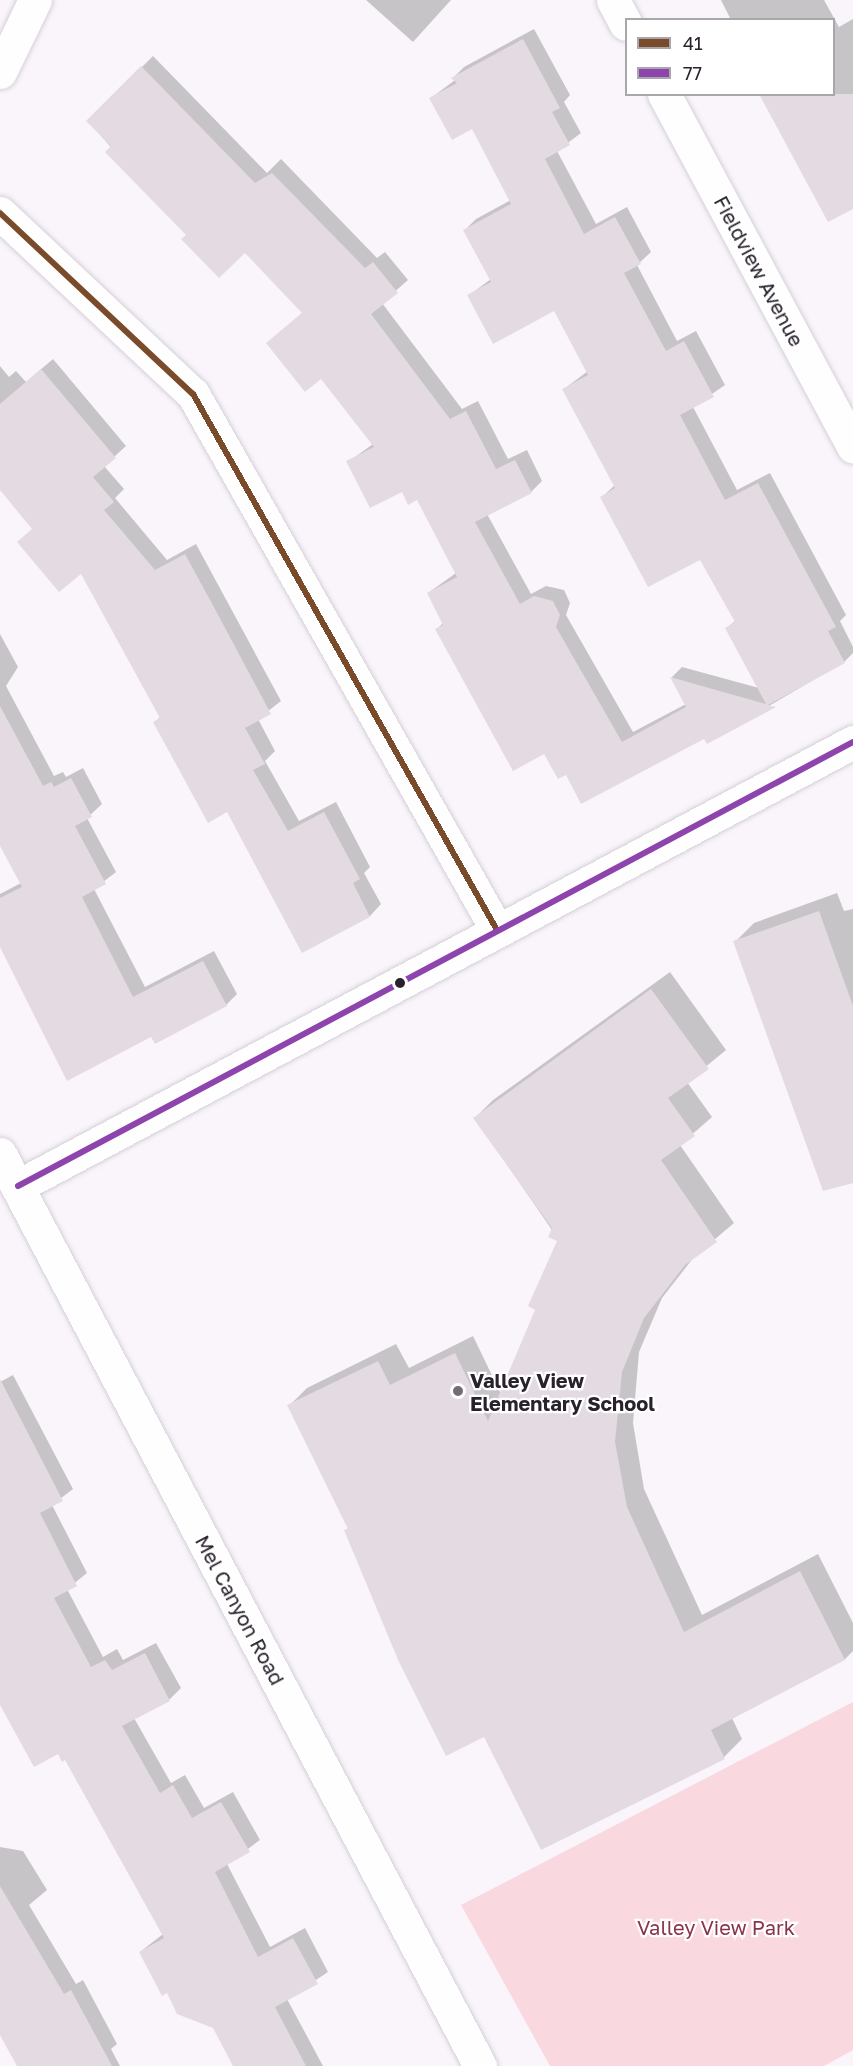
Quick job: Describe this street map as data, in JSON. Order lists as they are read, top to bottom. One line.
{"streets":{"street":["Fieldview Avenue","Mel Canyon Road"]},"parks":["Valley View Park"],"places":["Valley View Elementary School"],"lines":["transit line 41","transit line 77"],"legend":["41","77"]}
